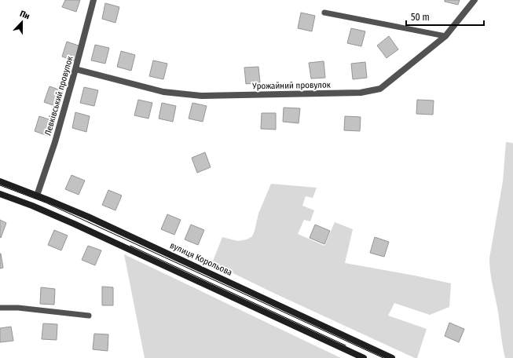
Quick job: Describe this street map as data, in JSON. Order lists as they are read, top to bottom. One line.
{"streets":{"main road":["вулиця Корольова"],"street":["Урожайний провулок","Левківський провулок"]},"crossings":[["Урожайний провулок","Левківський провулок"],["Левківський провулок","вулиця Корольова"]],"scale_bar":"50 m","north":"top"}
